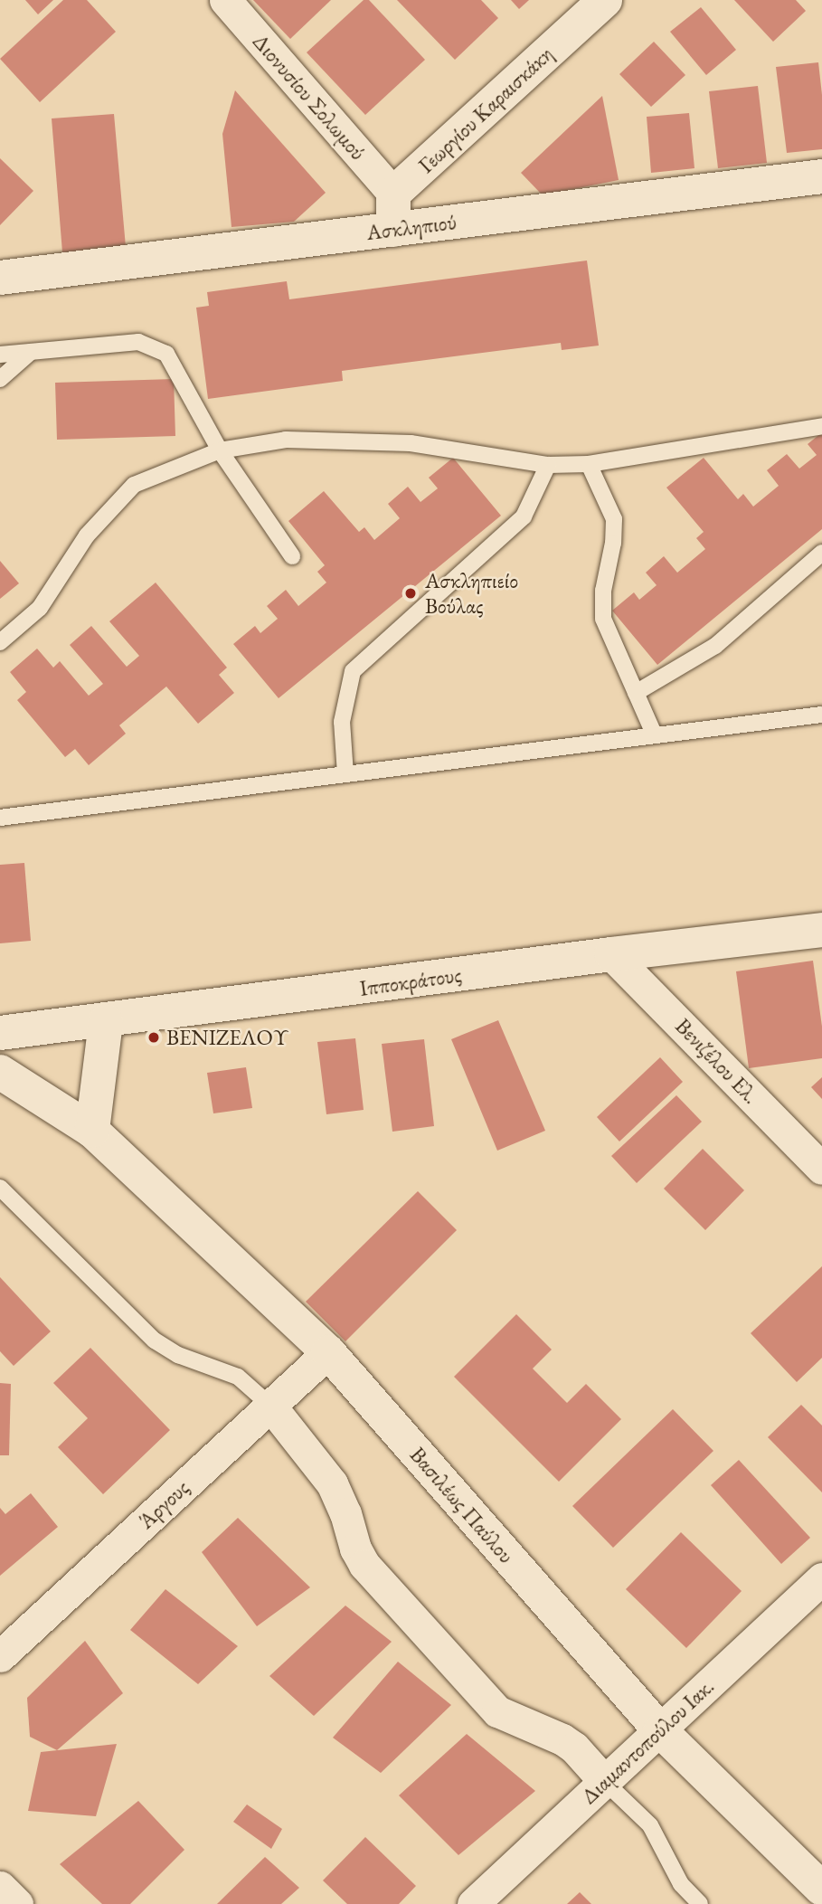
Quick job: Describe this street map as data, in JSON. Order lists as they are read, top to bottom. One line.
{"streets":{"street":["Διονυσίου Σολωμού","Γεωργίου Καραισκάκη","Ασκληπιού","Ιπποκράτους","Βενιζέλου Ελ.","Άργους","Βασιλέως Παύλου","Διαμαντοπούλου Ιακ."]},"crossings":[["Διονυσίου Σολωμού","Γεωργίου Καραισκάκη"],["Ιπποκράτους","Βενιζέλου Ελ."],["Άργους","Βασιλέως Παύλου"],["Βασιλέως Παύλου","Διαμαντοπούλου Ιακ."]],"places":["Ασκληπιείο Βούλας","ΒΕΝΙΖΕΛΟΥ"]}
